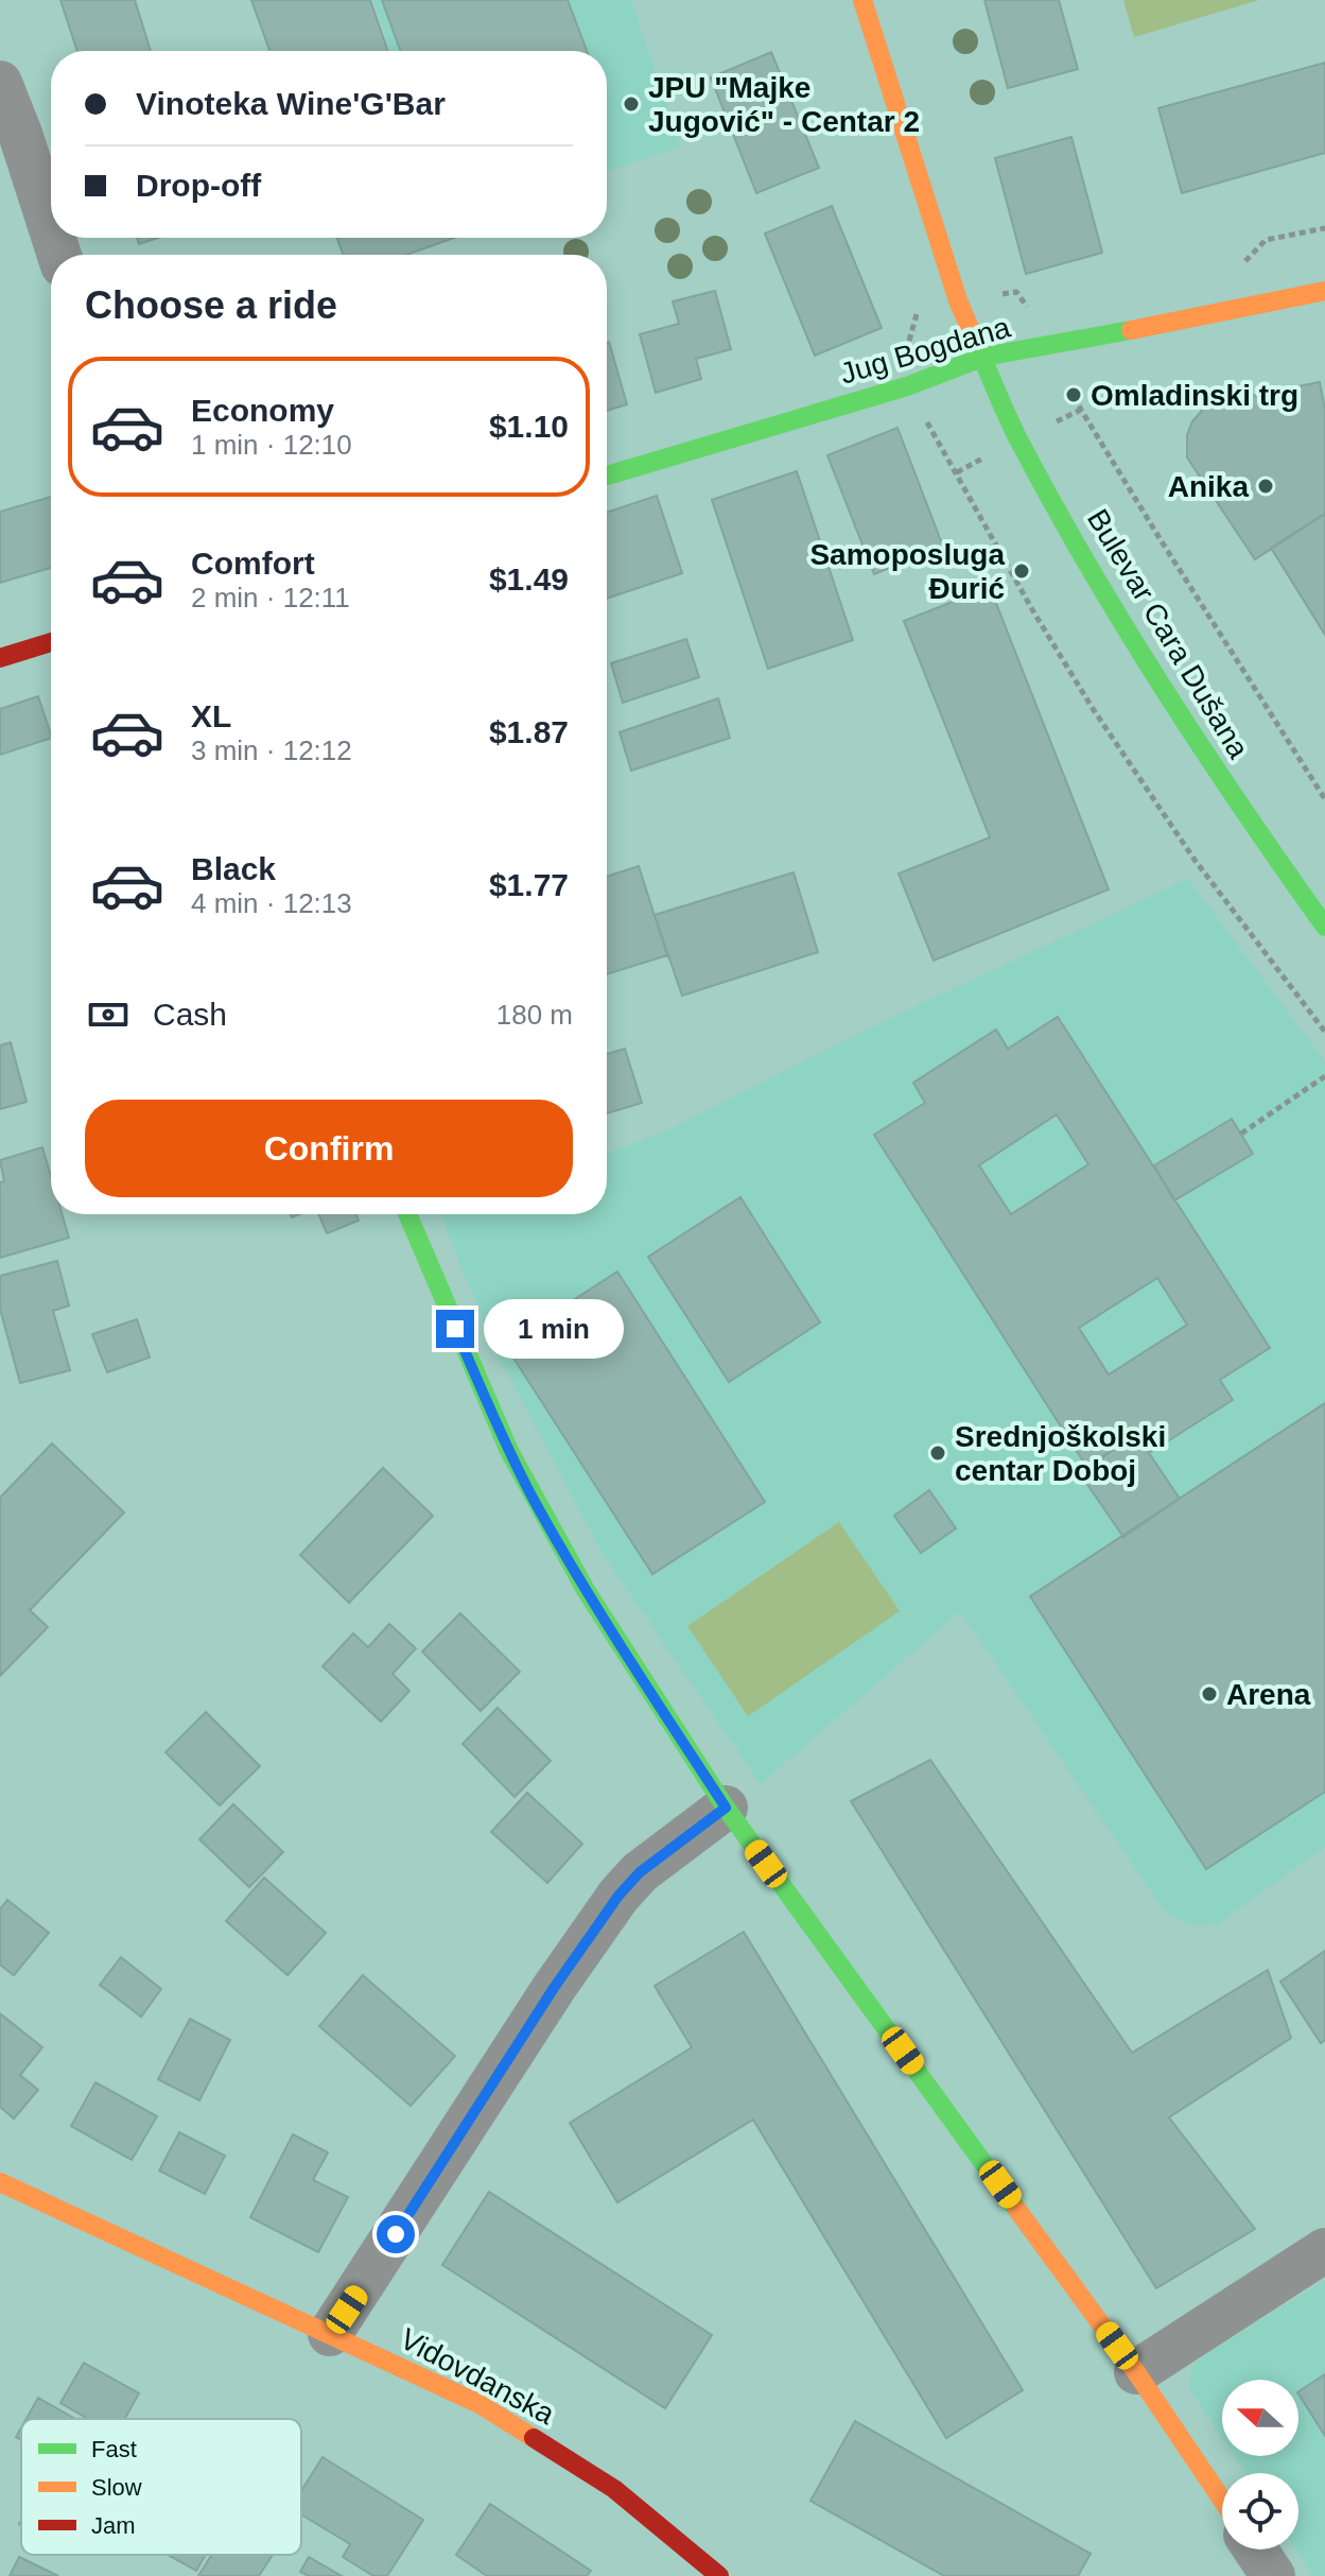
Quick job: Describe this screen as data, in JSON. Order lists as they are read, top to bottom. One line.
{"streets":{"street":["Jug Bogdana","Bulevar Cara Dušana","Vidovdanska"]},"crossings":[["Jug Bogdana","Bulevar Cara Dušana"]],"places":["JPU \"Majke Jugović\" - Centar 2","Omladinski trg","Anika","Samoposluga Đurić","Srednjoškolski centar Doboj","Arena"],"legend":["Fast","Slow","Jam"],"north":"left","page":{"banner":["Vinoteka Wine'G'Bar","Drop-off"],"heading":"Choose a ride","list":[{"name":"Economy","note":"1 min · 12:10","value":"$1.10"},{"name":"Comfort","note":"2 min · 12:11","value":"$1.49"},{"name":"XL","note":"3 min · 12:12","value":"$1.87"},{"name":"Black","note":"4 min · 12:13","value":"$1.77"}],"pay":["Cash","180 m"],"buttons":"Confirm","bubble":"1 min"}}
